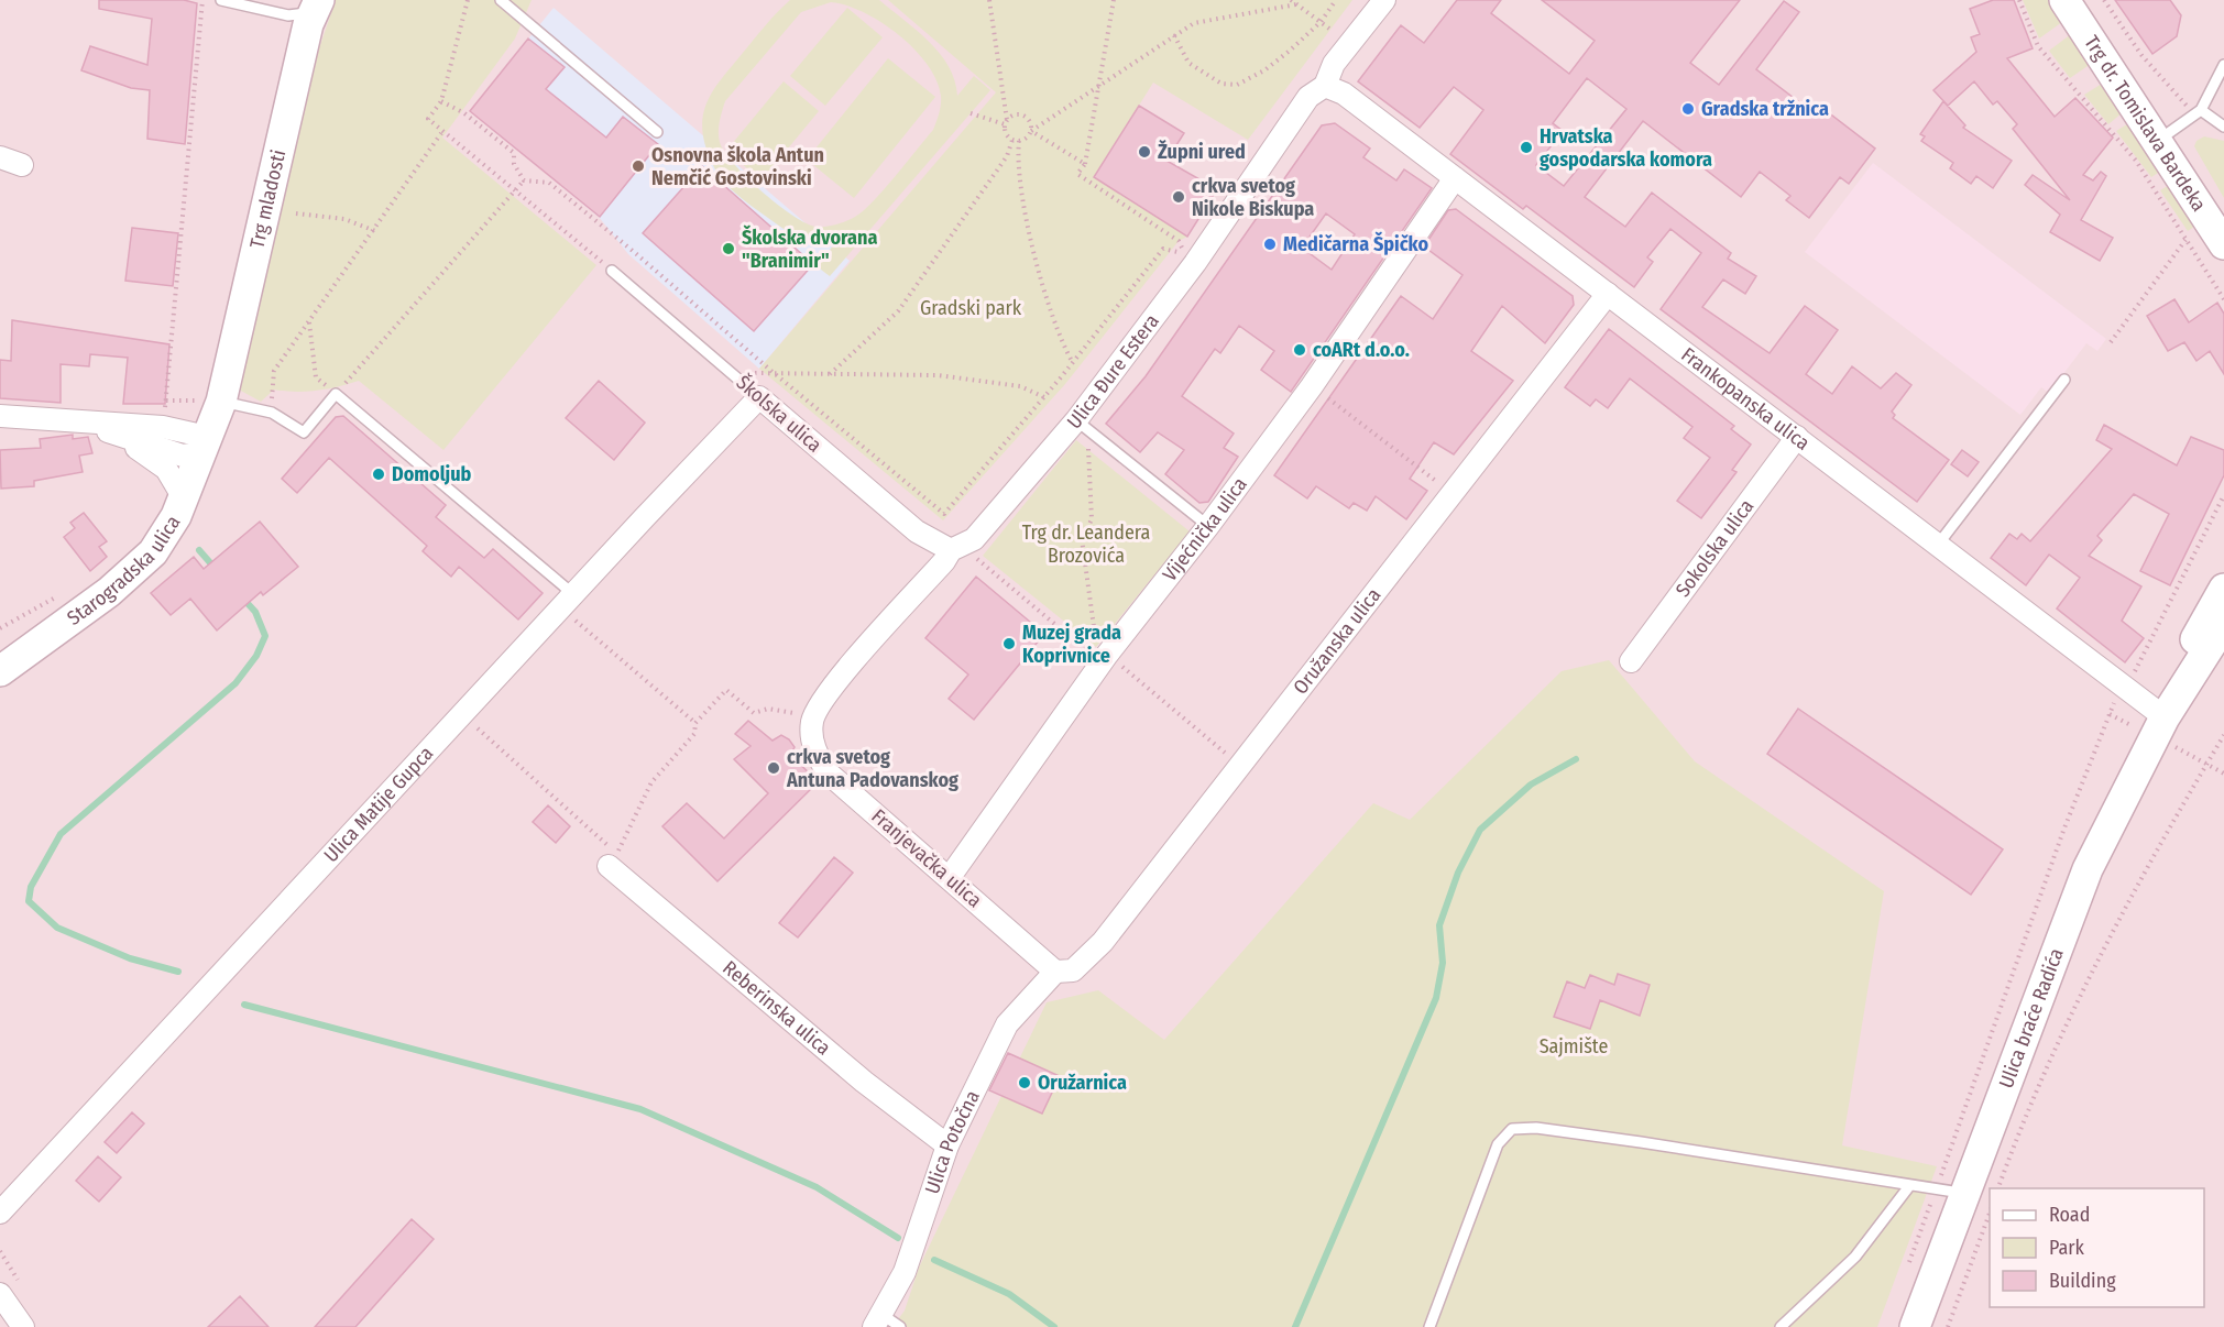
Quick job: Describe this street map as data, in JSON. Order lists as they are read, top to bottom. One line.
{"streets":{"main road":["Trg dr. Tomislava Bardeka","Trg mladosti","Starogradska ulica","Ulica braće Radića"],"street":["Ulica Đure Estera","Frankopanska ulica","Školska ulica","Vijećnička ulica","Sokolska ulica","Oružanska ulica","Ulica Matije Gupca","Franjevačka ulica","Reberinska ulica","Ulica Potočna"]},"crossings":[["Trg mladosti","Starogradska ulica"],["Ulica Đure Estera","Frankopanska ulica"],["Ulica Đure Estera","Školska ulica"],["Ulica Đure Estera","Franjevačka ulica"],["Frankopanska ulica","Vijećnička ulica"],["Frankopanska ulica","Sokolska ulica"],["Frankopanska ulica","Oružanska ulica"],["Frankopanska ulica","Ulica braće Radića"],["Školska ulica","Ulica Matije Gupca"],["Vijećnička ulica","Franjevačka ulica"],["Oružanska ulica","Franjevačka ulica"],["Oružanska ulica","Ulica Potočna"],["Franjevačka ulica","Ulica Potočna"],["Reberinska ulica","Ulica Potočna"]],"parks":["Gradski park","Trg dr. Leandera Brozovića","Sajmište"],"places":["Gradska tržnica","Hrvatska gospodarska komora","Župni ured","Osnovna škola Antun Nemčić Gostovinski","crkva svetog Nikole Biskupa","Medičarna Špičko","Školska dvorana \"Branimir\"","coARt d.o.o.","Domoljub","Muzej grada Koprivnice","crkva svetog Antuna Padovanskog","Oružarnica"],"legend":["Road","Park","Building"]}
